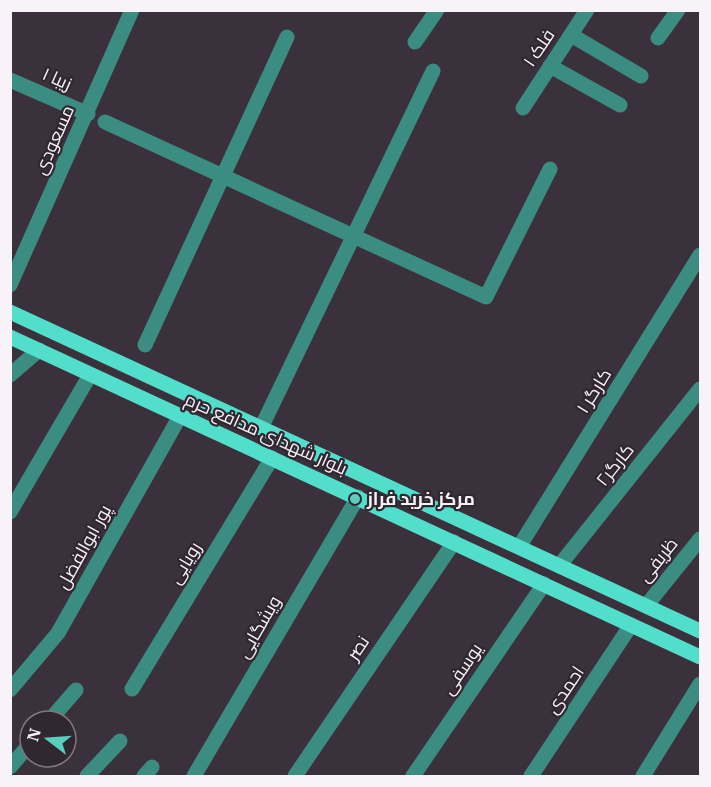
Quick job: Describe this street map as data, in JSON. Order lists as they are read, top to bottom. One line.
{"streets":{"main road":["بلوار شهدای مدافع حرم"],"street":["فلک ۱","زیبا ۱","مسعودی","کارگر ۱","کارگر۲","پور ابوالفضل","ظریفی","رویایی","ویشگایی","نصر","یوسفی","احمدی"]},"crossings":[["زیبا ۱","مسعودی"],["کارگر ۱","بلوار شهدای مدافع حرم"],["بلوار شهدای مدافع حرم","کارگر۲"],["بلوار شهدای مدافع حرم","پور ابوالفضل"],["بلوار شهدای مدافع حرم","ظریفی"],["بلوار شهدای مدافع حرم","رویایی"],["بلوار شهدای مدافع حرم","ویشگایی"],["بلوار شهدای مدافع حرم","نصر"],["بلوار شهدای مدافع حرم","یوسفی"],["بلوار شهدای مدافع حرم","احمدی"]],"places":["مرکز خرید فراز"],"north":"left"}
